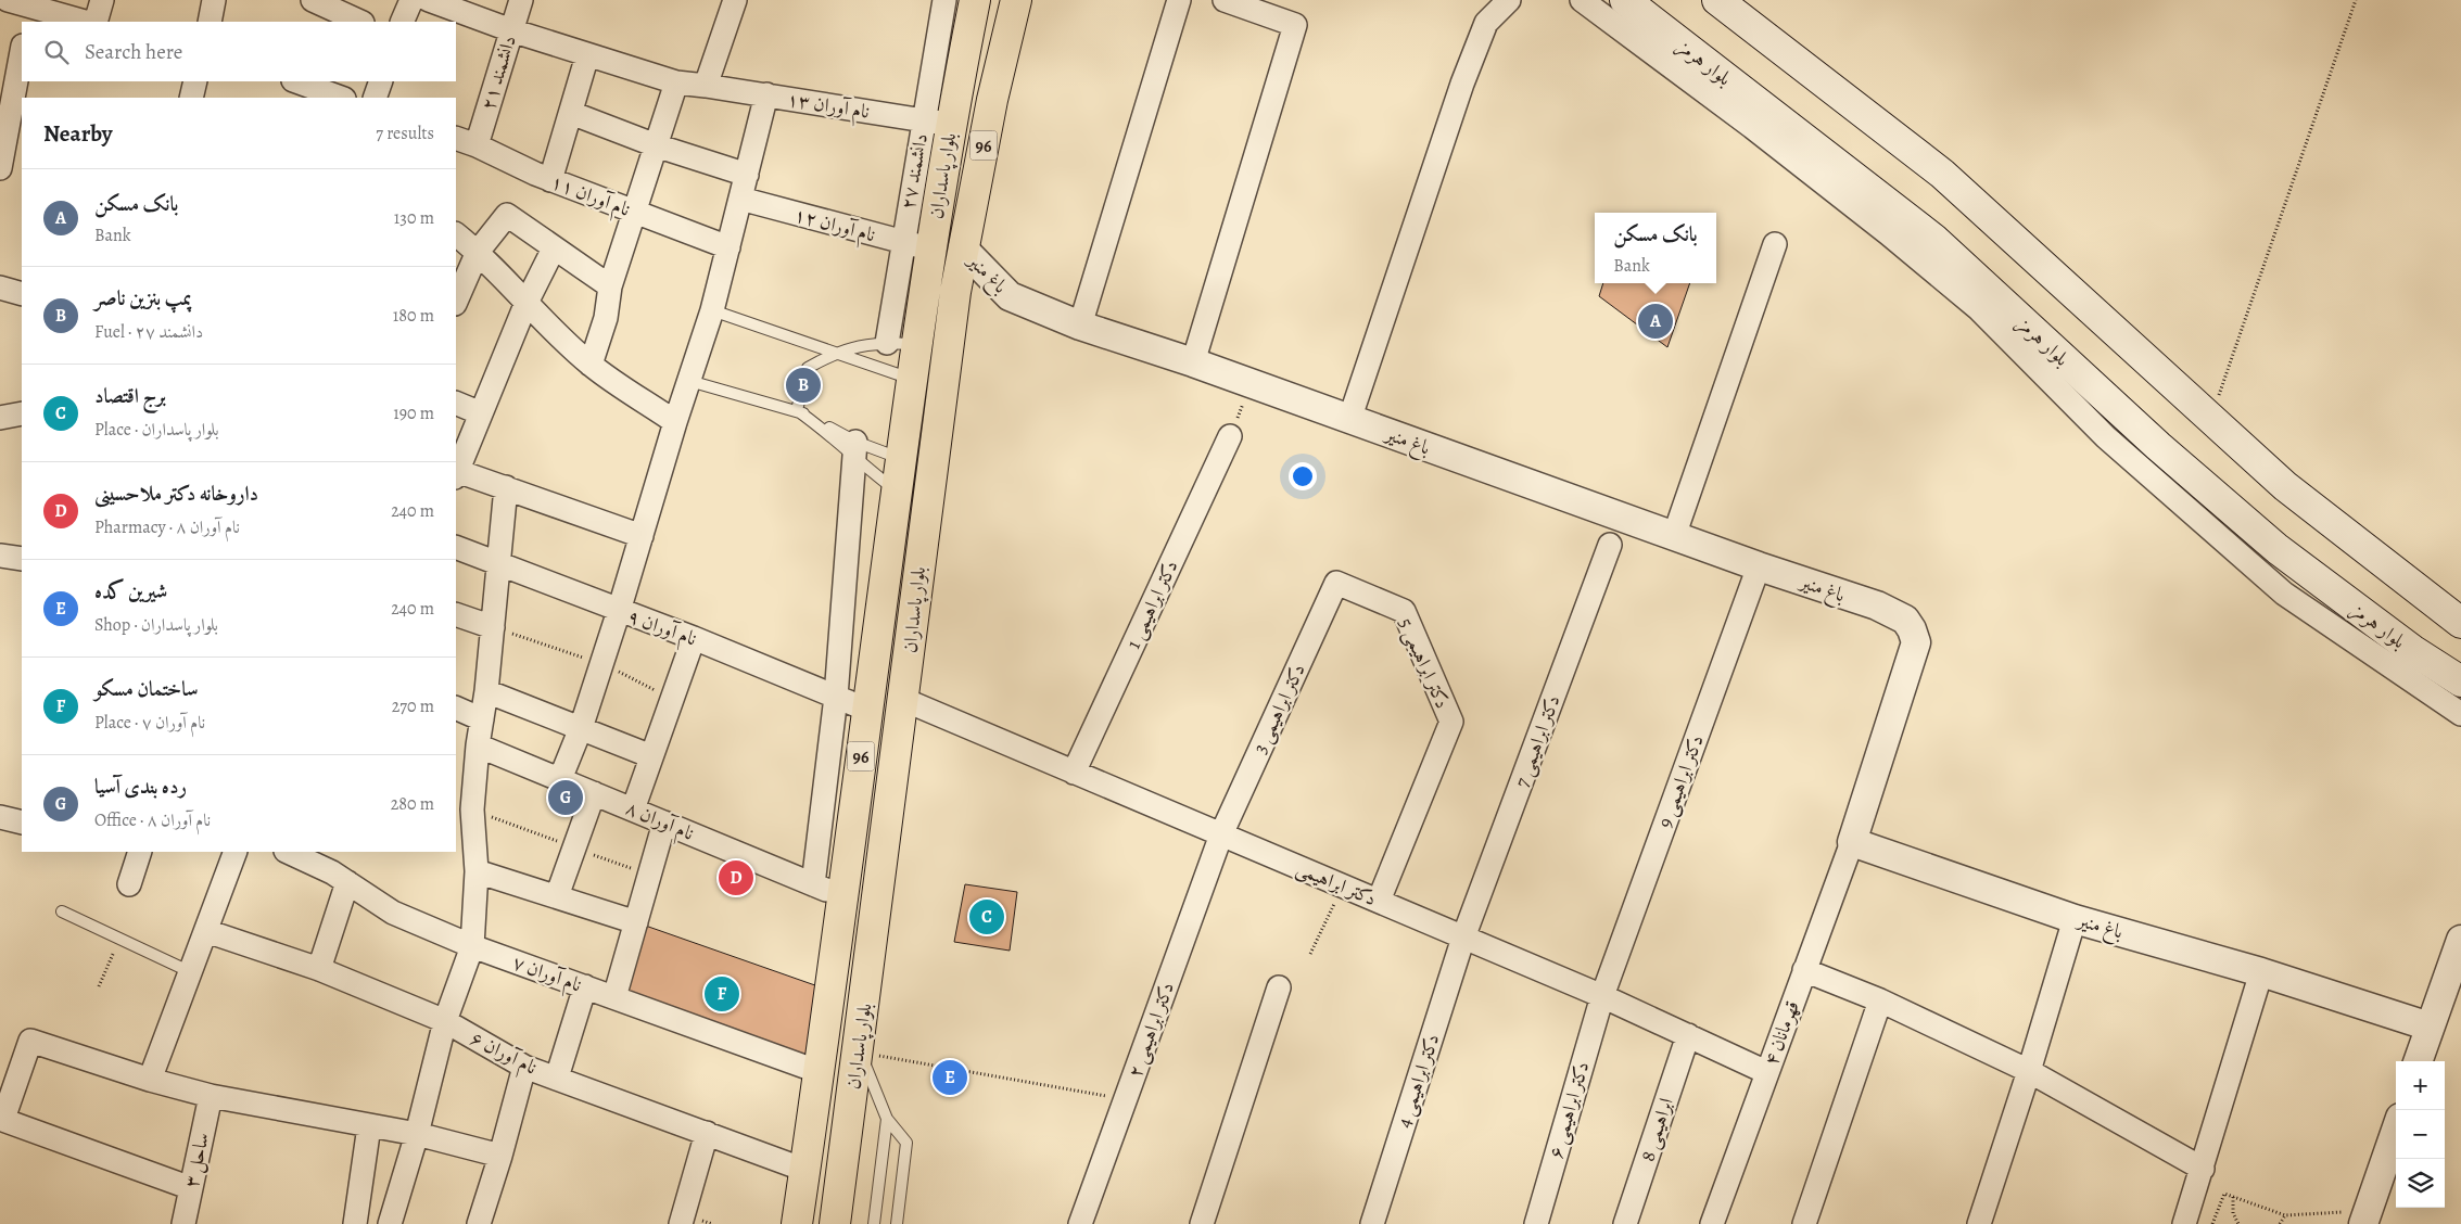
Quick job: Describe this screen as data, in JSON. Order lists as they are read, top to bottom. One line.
{"streets":{"highway":["96","بلوار پاسداران"],"main road":["بلوار هرمز"],"street":["دانشمند ۲۱","نام آوران ۱۳","دانشمند ۲۷","نام آوران ۱۱","نام آوران ۱۲","باغ منیر","دکتر ابراهیمی 1","نام آوران ۹","دکتر ابراهیمی 5","دکتر ابراهیمی 3","دکتر ابراهیمی 7","دکتر ابراهیمی 9","نام آوران ۸","دکتر ابراهیمی","نام آوران ۷","دکتر ابراهیمی ۲","قهرمانان ۴","نام آوران ۶","دکتر ابراهیمی 4","دکتر ابراهیمی ۶","ابراهیمی 8","ساحل ۳"]},"crossings":[["دانشمند ۲۱","نام آوران ۱۳"],["دانشمند ۲۱","نام آوران ۱۱"],["نام آوران ۱۳","دانشمند ۲۷"],["نام آوران ۱۳","بلوار پاسداران"],["دانشمند ۲۷","بلوار پاسداران"],["بلوار پاسداران","نام آوران ۱۲"],["بلوار پاسداران","باغ منیر"],["بلوار پاسداران","نام آوران ۹"],["بلوار پاسداران","نام آوران ۸"],["بلوار پاسداران","دکتر ابراهیمی"],["بلوار پاسداران","نام آوران ۷"],["بلوار پاسداران","نام آوران ۶"],["باغ منیر","دکتر ابراهیمی 9"],["باغ منیر","قهرمانان ۴"],["دکتر ابراهیمی 1","دکتر ابراهیمی"],["دکتر ابراهیمی 5","دکتر ابراهیمی 3"],["دکتر ابراهیمی 5","دکتر ابراهیمی"],["دکتر ابراهیمی 3","دکتر ابراهیمی"],["دکتر ابراهیمی 3","دکتر ابراهیمی ۲"],["دکتر ابراهیمی 7","دکتر ابراهیمی"],["دکتر ابراهیمی 7","دکتر ابراهیمی 4"],["دکتر ابراهیمی 9","دکتر ابراهیمی"],["دکتر ابراهیمی 9","دکتر ابراهیمی ۶"],["دکتر ابراهیمی","دکتر ابراهیمی ۲"],["دکتر ابراهیمی","قهرمانان ۴"],["دکتر ابراهیمی","دکتر ابراهیمی 4"],["دکتر ابراهیمی","دکتر ابراهیمی ۶"],["دکتر ابراهیمی","ابراهیمی 8"]],"page":{"search":"Search here","heading":["Nearby","7 results"],"list":[{"mark":"A","name":"بانک مسکن","note":"Bank","value":"130 m"},{"mark":"B","name":"پمپ بنزین ناصر","note":"Fuel · دانشمند ۲۷","value":"180 m"},{"mark":"C","name":"برج اقتصاد","note":"Place · بلوار پاسداران","value":"190 m"},{"mark":"D","name":"داروخانه دکتر ملاحسینی","note":"Pharmacy · نام آوران ۸","value":"240 m"},{"mark":"E","name":"شیرین کده","note":"Shop · بلوار پاسداران","value":"240 m"},{"mark":"F","name":"ساختمان مسکو","note":"Place · نام آوران ۷","value":"270 m"},{"mark":"G","name":"رده بندی آسیا","note":"Office · نام آوران ۸","value":"280 m"}],"popup":["بانک مسکن","Bank"],"pins":["A","B","G","D","C","F","E"],"map_buttons":["+","−"]}}
